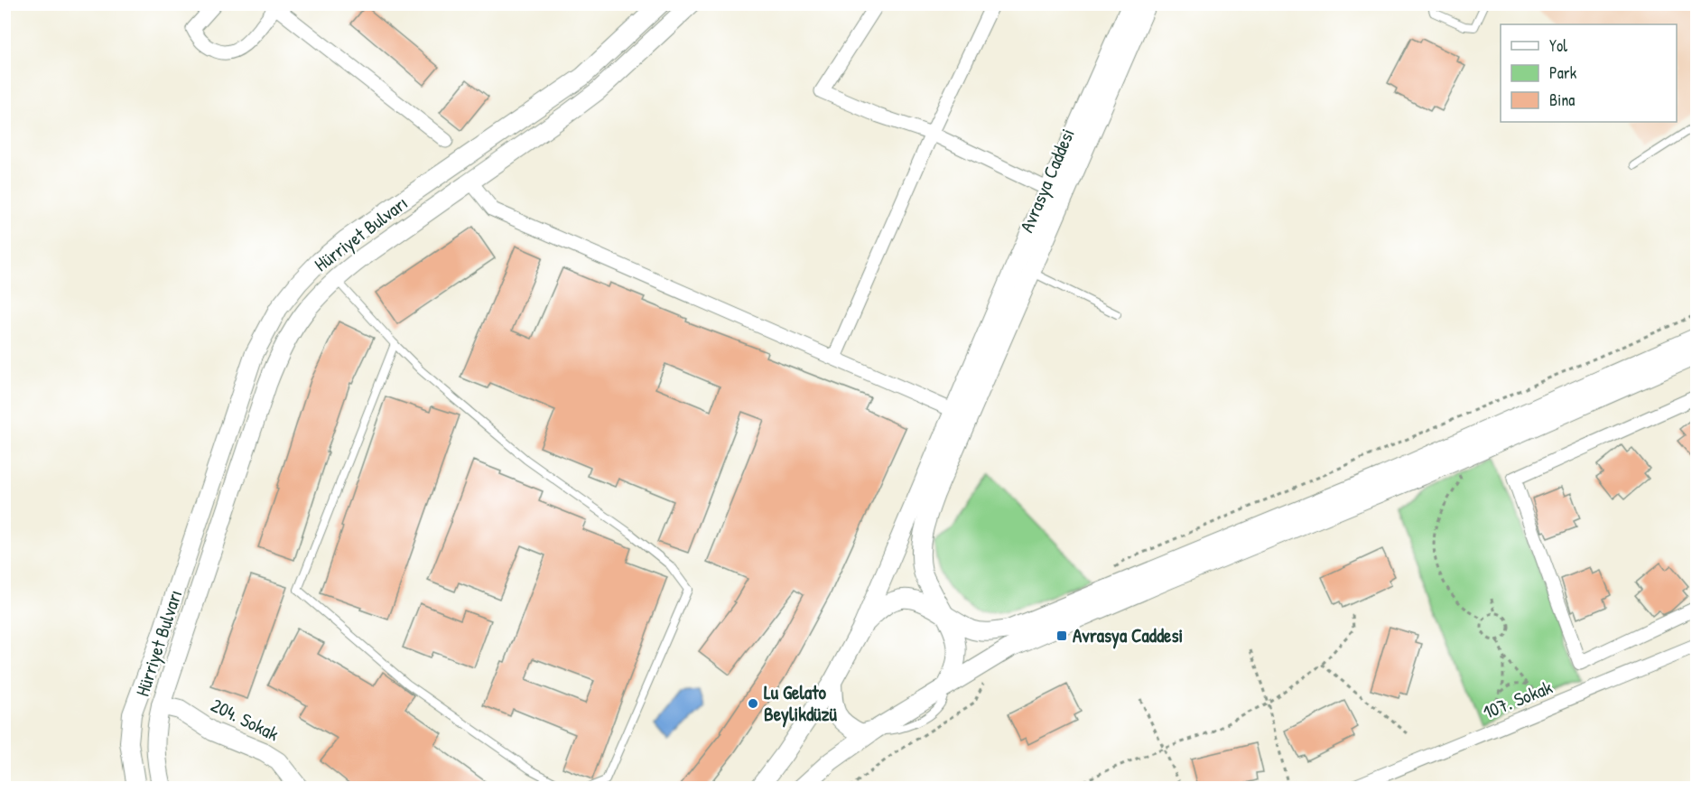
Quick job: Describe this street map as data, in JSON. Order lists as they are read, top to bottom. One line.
{"streets":{"street":["Avrasya Caddesi","Hürriyet Bulvarı","107. Sokak","204. Sokak"]},"crossings":[["Hürriyet Bulvarı","204. Sokak"]],"places":{"transit":["Avrasya Caddesi"],"other":["Lu Gelato Beylikdüzü"]},"legend":["Yol","Park","Bina"]}
